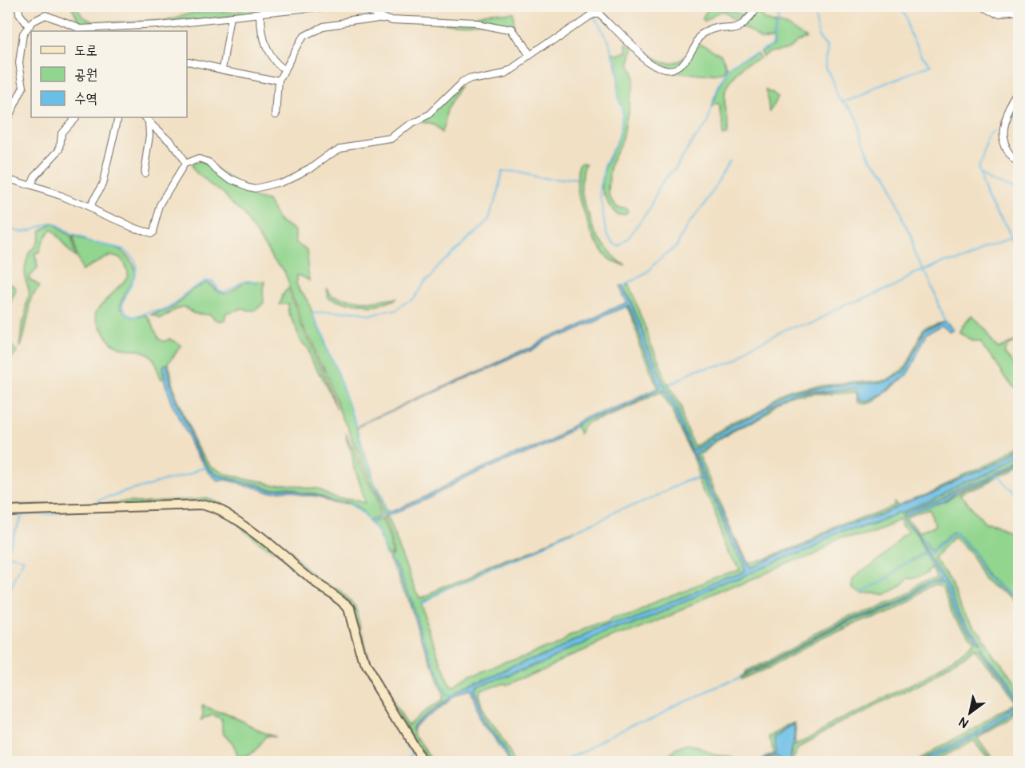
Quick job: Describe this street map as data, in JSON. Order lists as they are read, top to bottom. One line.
{"legend":["도로","공원","수역"],"north":"bottom left"}
